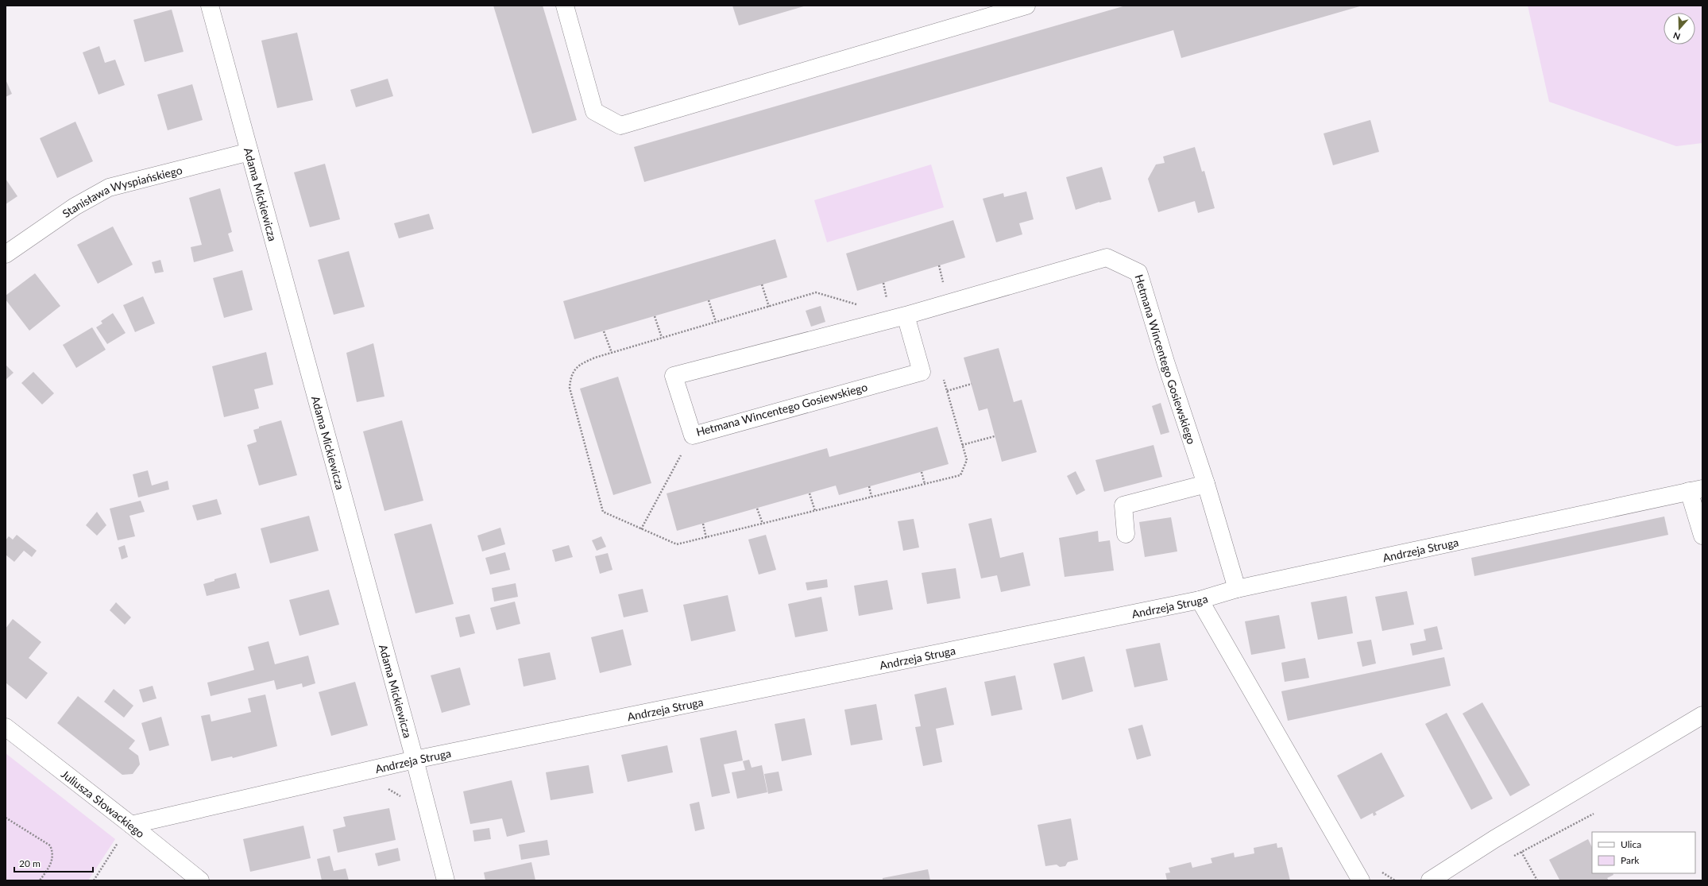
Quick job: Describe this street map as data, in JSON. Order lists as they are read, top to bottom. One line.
{"streets":{"street":["Stanisława Wyspiańskiego","Adama Mickiewicza","Hetmana Wincentego Gosiewskiego","Andrzeja Struga","Juliusza Słowackiego"]},"crossings":[["Stanisława Wyspiańskiego","Adama Mickiewicza"],["Adama Mickiewicza","Andrzeja Struga"],["Hetmana Wincentego Gosiewskiego","Andrzeja Struga"],["Andrzeja Struga","Juliusza Słowackiego"]],"legend":["Ulica","Park"],"scale_bar":"20 m","north":"bottom"}
